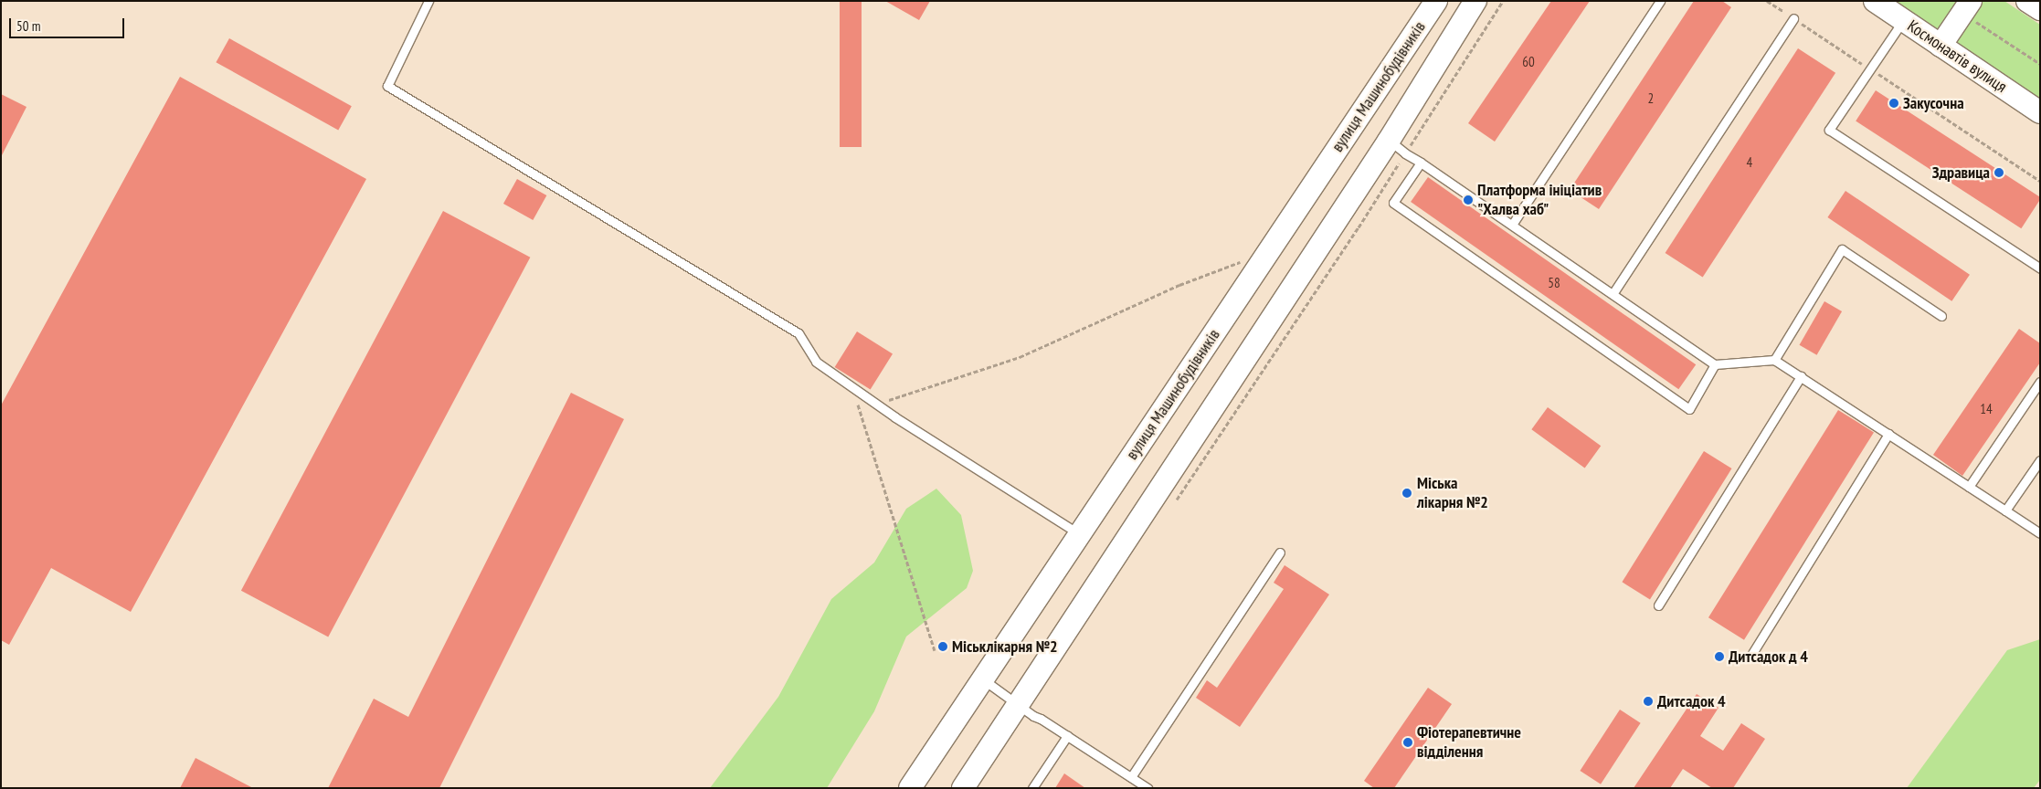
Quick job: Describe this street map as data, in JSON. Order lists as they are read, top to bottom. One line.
{"streets":{"street":["Космонавтів вулиця","вулиця Машинобудівників"]},"places":["Закусочна","Здравица","Платформа ініціатив \"Халва хаб\"","Міська лікарня №2","Міськлікарня №2","Дитсадок д 4","Дитсадок 4","Фіотерапевтичне відділення"],"house_numbers":["60","2","4","58","14"],"scale_bar":"50 m"}
